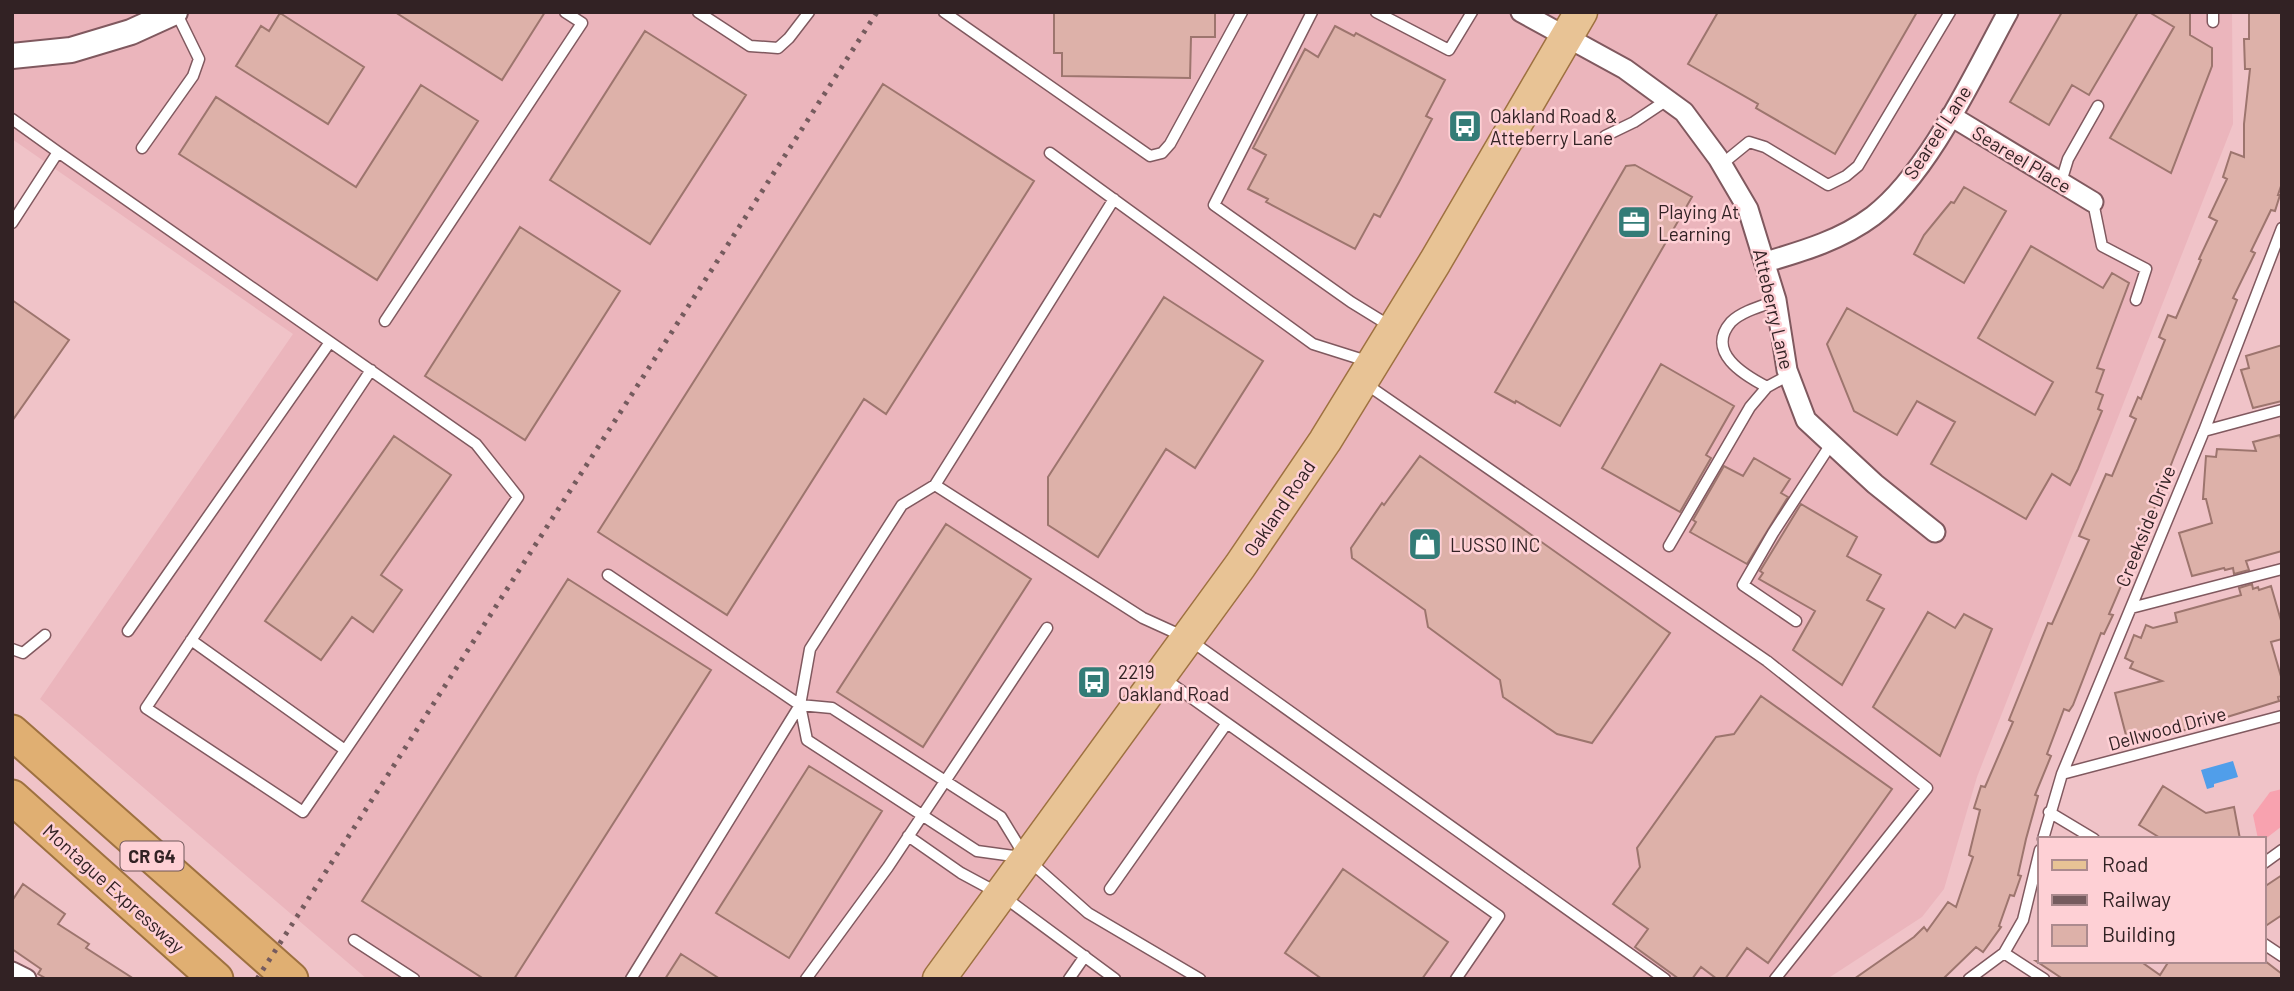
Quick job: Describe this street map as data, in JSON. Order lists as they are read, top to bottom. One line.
{"streets":{"highway":["CR G4","Montague Expressway"],"main road":["Oakland Road"],"street":["Seareel Lane","Seareel Place","Atteberry Lane"],"lane":["Creekside Drive","Dellwood Drive"]},"crossings":[["Seareel Lane","Seareel Place"],["Seareel Lane","Atteberry Lane"],["Atteberry Lane","Oakland Road"],["Creekside Drive","Dellwood Drive"]],"places":{"bus stop":["Oakland Road & Atteberry Lane","2219 Oakland Road"],"office":["Playing At Learning"],"shop":["LUSSO INC"]},"legend":["Road","Railway","Building"]}
